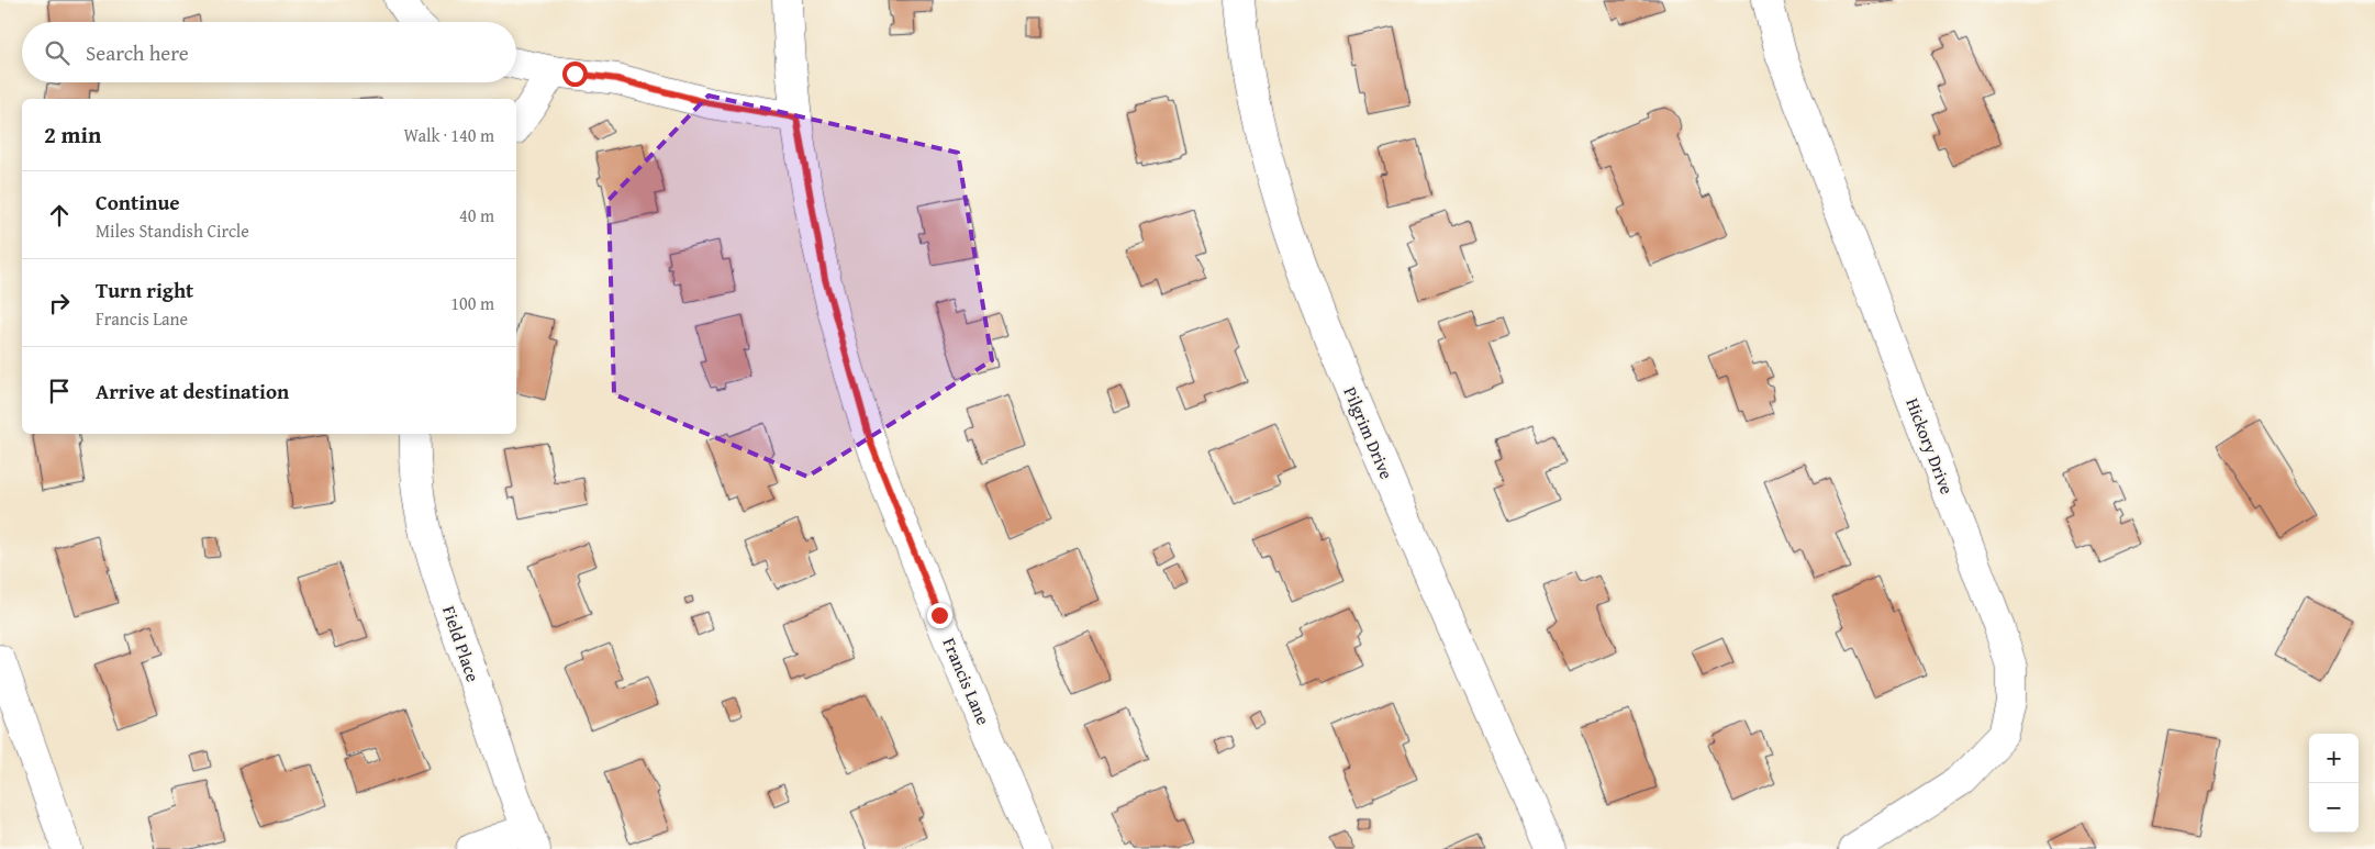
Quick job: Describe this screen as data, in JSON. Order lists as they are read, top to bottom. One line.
{"streets":{"street":["Pilgrim Drive","Hickory Drive","Field Place","Francis Lane"]},"page":{"search":"Search here","heading":["2 min","Walk · 140 m"],"list":[["Continue","Miles Standish Circle","40 m"],["Turn right","Francis Lane","100 m"],"Arrive at destination"],"map_buttons":["+","−"]}}
